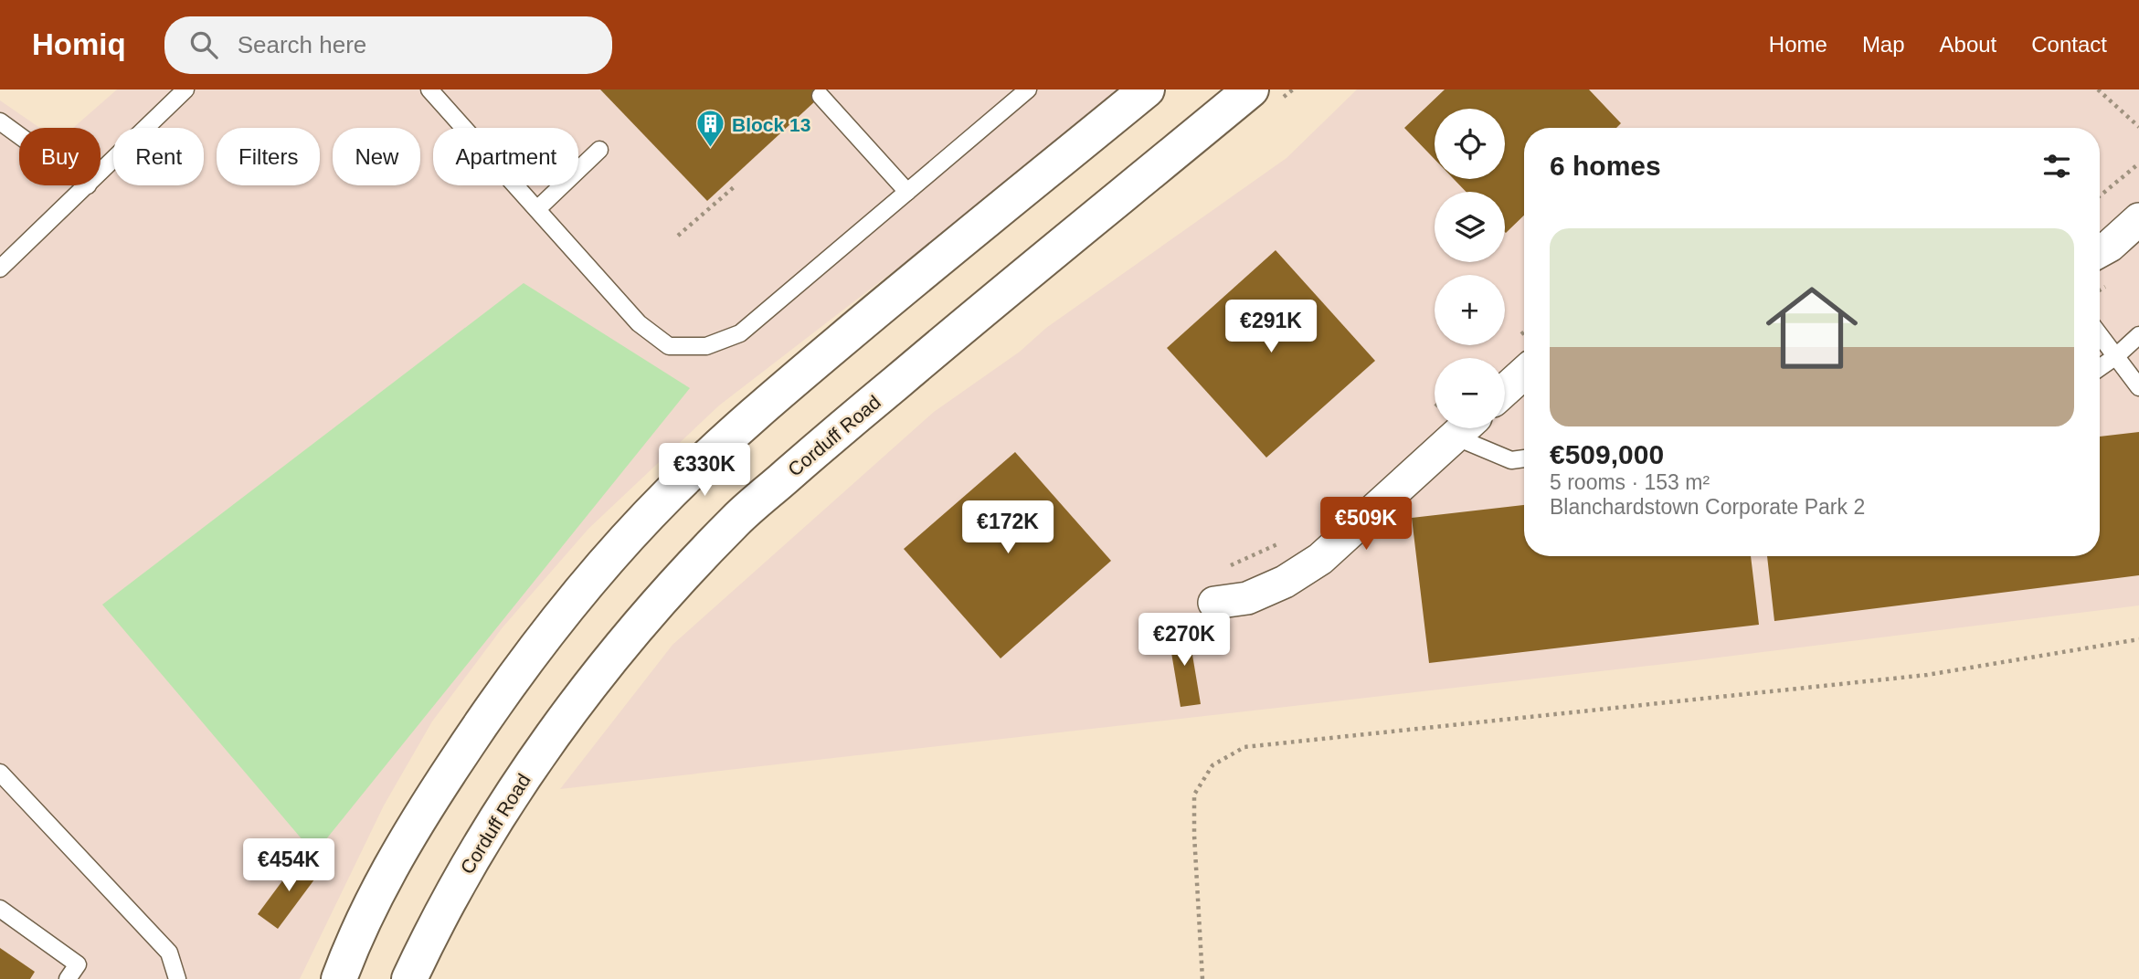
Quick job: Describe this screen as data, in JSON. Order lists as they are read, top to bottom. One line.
{"streets":{"street":["Corduff Road"]},"places":{"building":["Block 13"]},"page":{"header":"Homiq","search":"Search here","nav":["Home","Map","About","Contact"],"map_buttons":["+","−"],"chip":["Buy","Rent","Filters","New","Apartment"],"heading":"6 homes","list":[{"name":"€509,000","note":"5 rooms · 153 m² · Blanchardstown Corporate Park 2"}],"price":["€291K","€330K","€509K","€172K","€270K","€454K"]}}
